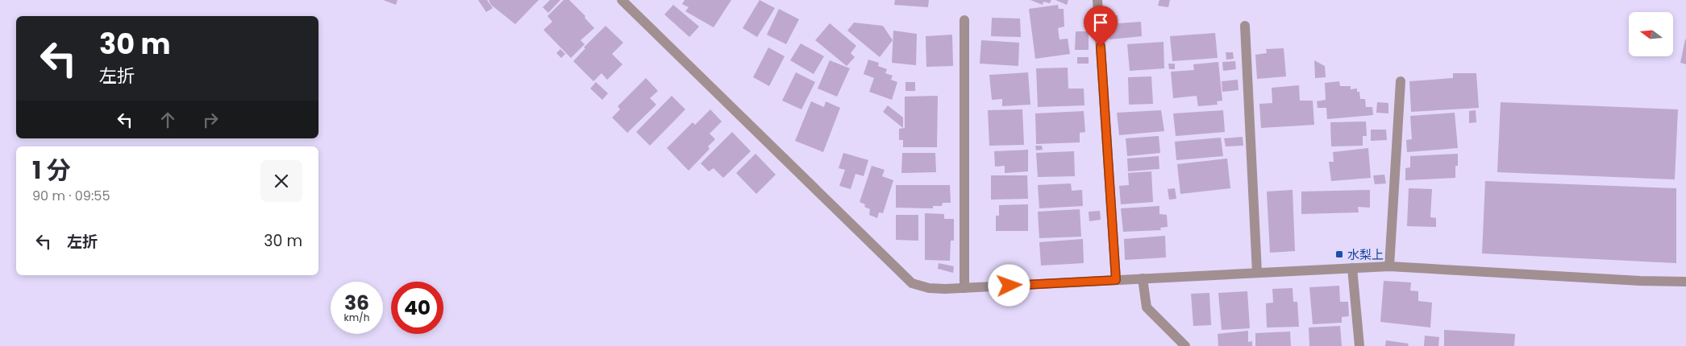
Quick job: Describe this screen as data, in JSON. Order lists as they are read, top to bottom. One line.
{"places":{"transit":["水梨上"]},"north":"left","page":{"turn":["30 m","左折"],"heading":["1 分","90 m · 09:55"],"list":[{"name":"左折","value":"30 m"}],"speed":"36 km/h","limit":"40"}}
